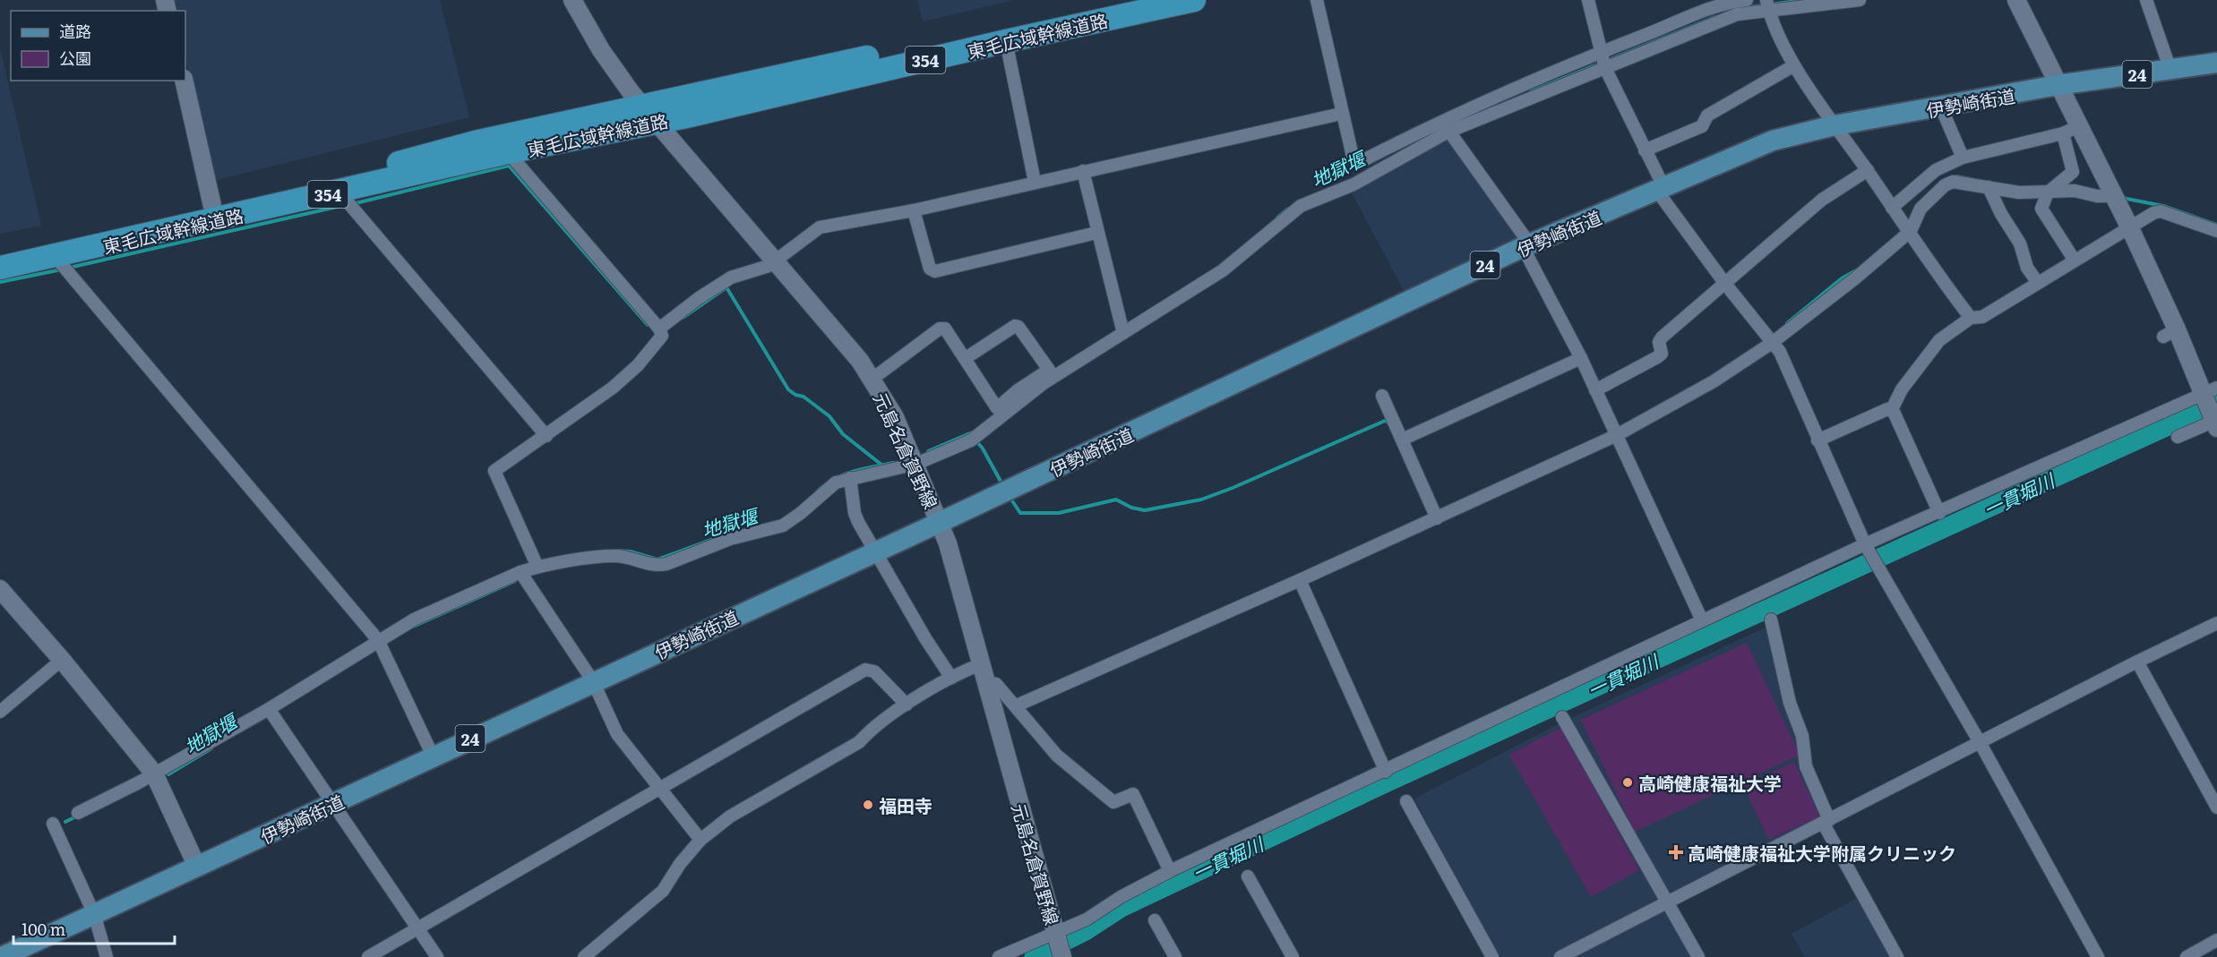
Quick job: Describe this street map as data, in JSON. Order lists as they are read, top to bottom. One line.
{"streets":{"highway":["東毛広域幹線道路","354"],"main road":["24","伊勢崎街道","元島名倉賀野線"]},"crossings":[["東毛広域幹線道路","元島名倉賀野線"],["伊勢崎街道","元島名倉賀野線"]],"water":["地獄堰","一貫堀川"],"places":{"other":["高崎健康福祉大学","福田寺"],"health":["高崎健康福祉大学附属クリニック"]},"legend":["道路","公園"],"scale_bar":"100 m"}
